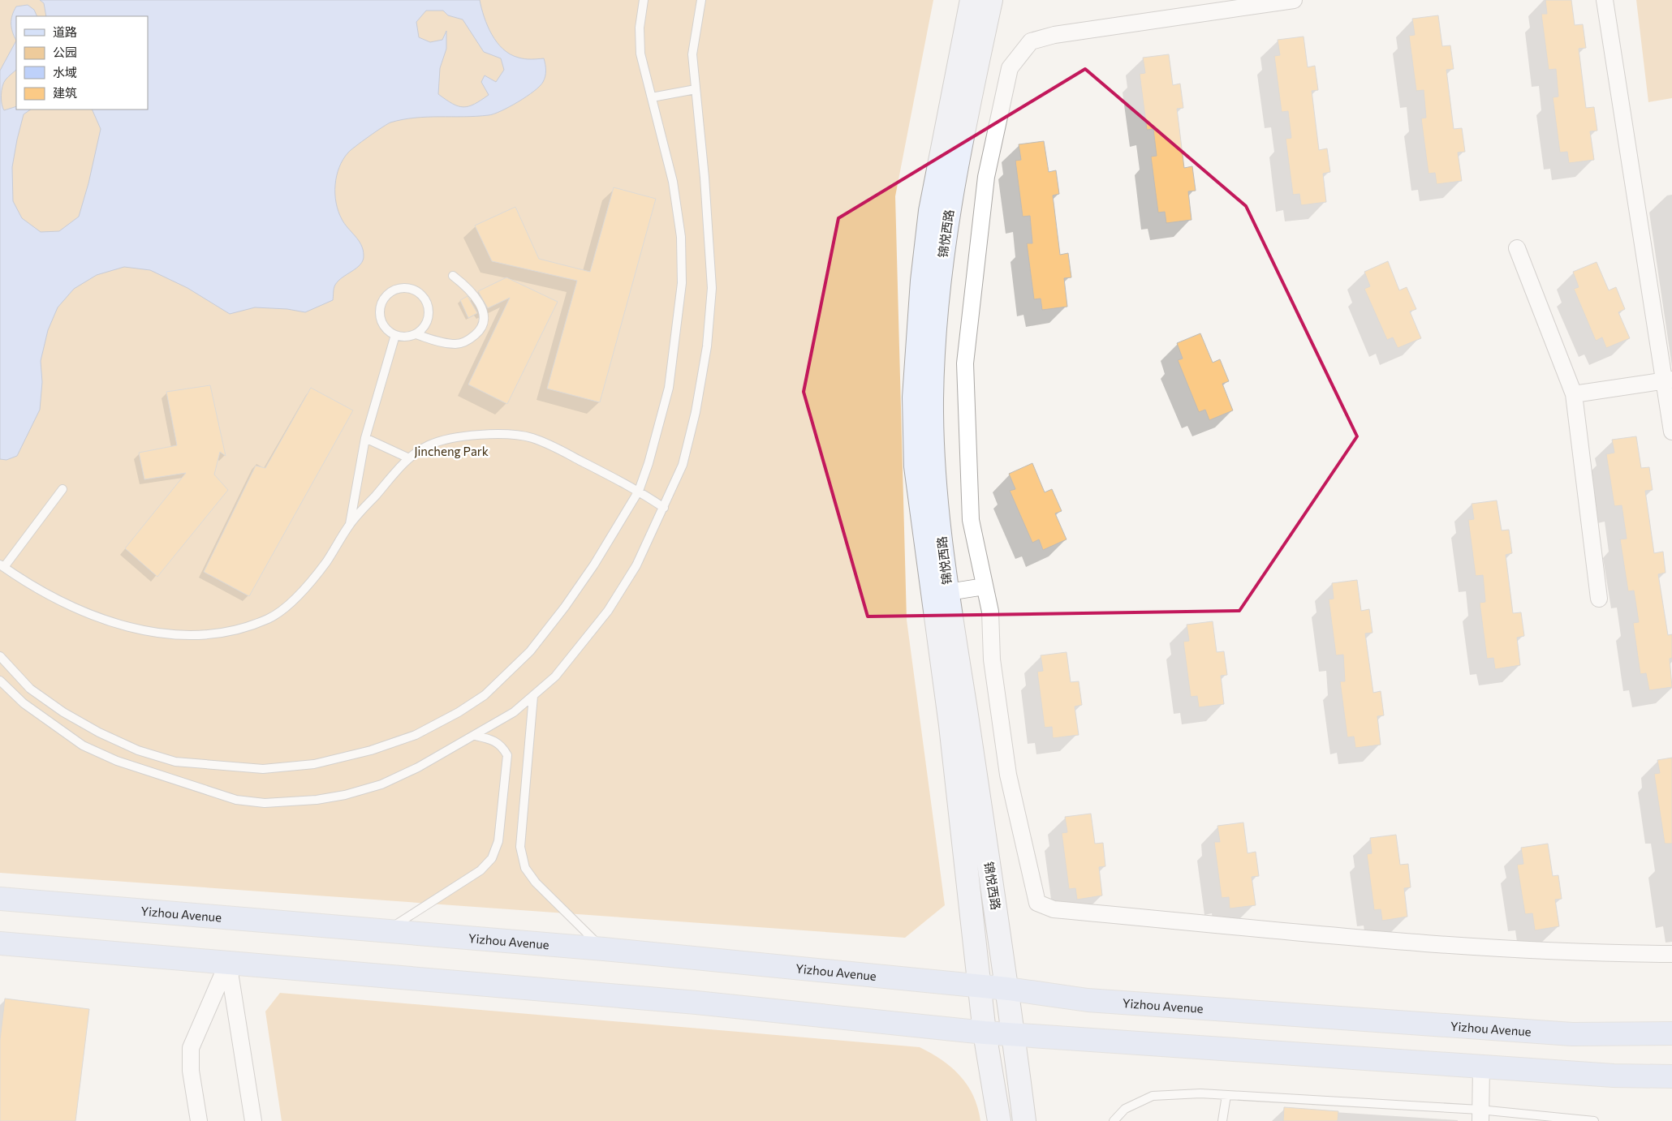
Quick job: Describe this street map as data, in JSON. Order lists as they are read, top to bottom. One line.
{"streets":{"main road":["锦悦西路","Yizhou Avenue"]},"crossings":[["锦悦西路","Yizhou Avenue"]],"parks":["Jincheng Park"],"legend":["道路","公园","水域","建筑"]}
